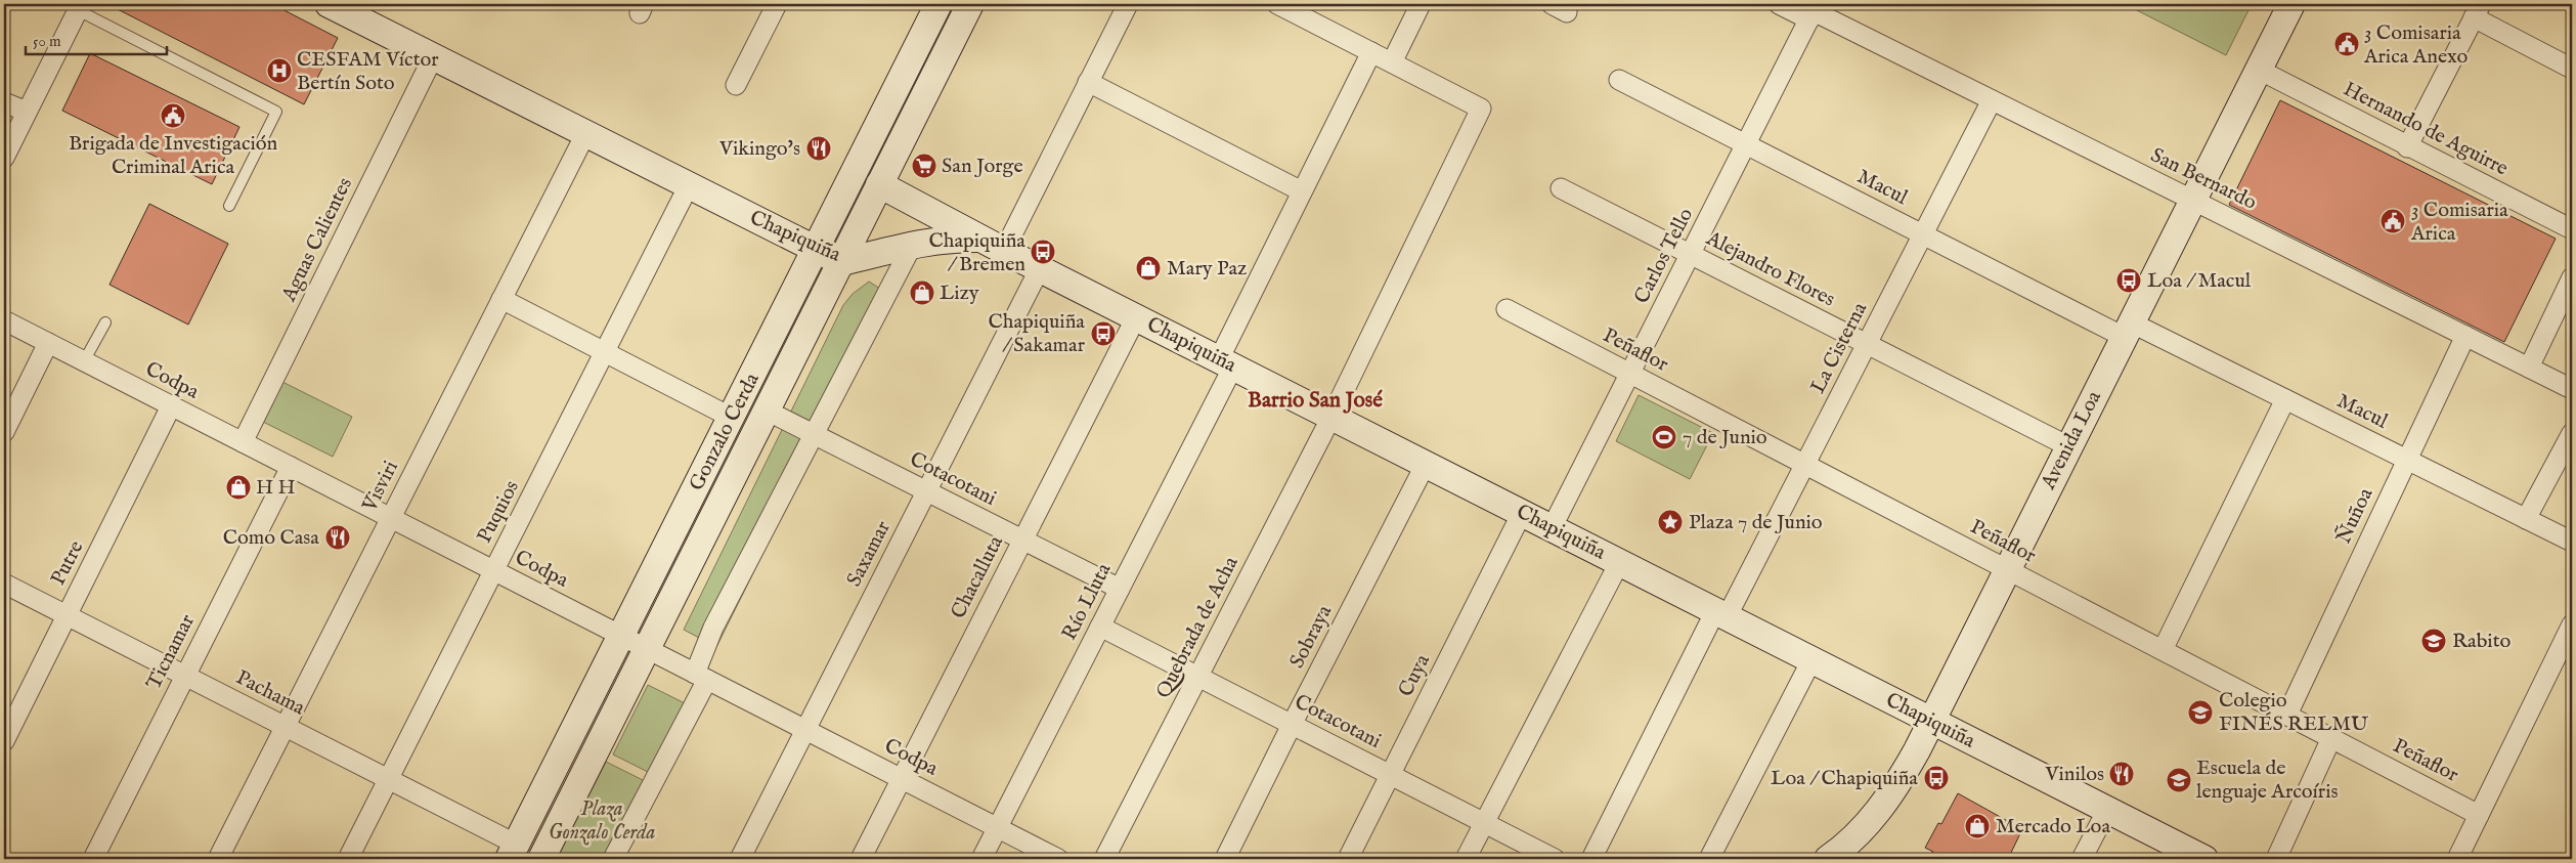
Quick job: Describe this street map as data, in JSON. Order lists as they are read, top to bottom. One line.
{"streets":{"street":["Hernando de Aguirre","San Bernardo","Macul","Chapiquiña","Aguas Calientes","Carlos Tello","Alejandro Flores","La Cisterna","Peñaflor","Codpa","Gonzalo Cerda","Avenida Loa","Cotacotani","Visviri","Puquios","Ñuñoa","Saxamar","Putre","Chacalluta","Río Lluta","Quebrada de Acha","Sobraya","Ticnamar","Cuya","Pachama"]},"crossings":[["Hernando de Aguirre","Avenida Loa"],["San Bernardo","Carlos Tello"],["San Bernardo","La Cisterna"],["San Bernardo","Avenida Loa"],["San Bernardo","Ñuñoa"],["Macul","Carlos Tello"],["Macul","La Cisterna"],["Macul","Avenida Loa"],["Macul","Ñuñoa"],["Chapiquiña","Aguas Calientes"],["Chapiquiña","Carlos Tello"],["Chapiquiña","La Cisterna"],["Chapiquiña","Gonzalo Cerda"],["Chapiquiña","Avenida Loa"],["Chapiquiña","Visviri"],["Chapiquiña","Puquios"],["Chapiquiña","Saxamar"],["Chapiquiña","Chacalluta"],["Chapiquiña","Río Lluta"],["Chapiquiña","Quebrada de Acha"],["Chapiquiña","Sobraya"],["Chapiquiña","Cuya"],["Aguas Calientes","Codpa"],["Carlos Tello","Alejandro Flores"],["Carlos Tello","Peñaflor"],["Alejandro Flores","La Cisterna"],["Alejandro Flores","Avenida Loa"],["La Cisterna","Peñaflor"],["Peñaflor","Avenida Loa"],["Peñaflor","Ñuñoa"],["Codpa","Gonzalo Cerda"],["Codpa","Visviri"],["Codpa","Puquios"],["Codpa","Saxamar"],["Codpa","Putre"],["Codpa","Chacalluta"],["Codpa","Río Lluta"],["Codpa","Ticnamar"],["Gonzalo Cerda","Cotacotani"],["Gonzalo Cerda","Pachama"],["Cotacotani","Saxamar"],["Cotacotani","Chacalluta"],["Cotacotani","Río Lluta"],["Cotacotani","Quebrada de Acha"],["Cotacotani","Sobraya"],["Cotacotani","Cuya"],["Visviri","Pachama"],["Puquios","Pachama"],["Putre","Pachama"],["Ticnamar","Pachama"]],"districts":["Barrio San José"],"parks":["Plaza Gonzalo Cerda"],"places":{"public building":["3 Comisaria Arica Anexo","Brigada de Investigación Criminal Arica","3 Comisaria Arica"],"hospital":["CESFAM Víctor Bertín Soto"],"restaurant":["Vikingo's","Como Casa","Vinilos"],"supermarket":["San Jorge"],"bus stop":["Chapiquiña / Bremen","Loa / Macul","Chapiquiña / Sakamar","Loa / Chapiquiña"],"shop":["Mary Paz","Lizy","H H","Mercado Loa"],"sports":["7 de Junio"],"place":["Plaza 7 de Junio"],"school or university":["Rabito","Colegio FINÉS RELMU","Escuela de lenguaje Arcoíris"]},"scale_bar":"50 m"}
